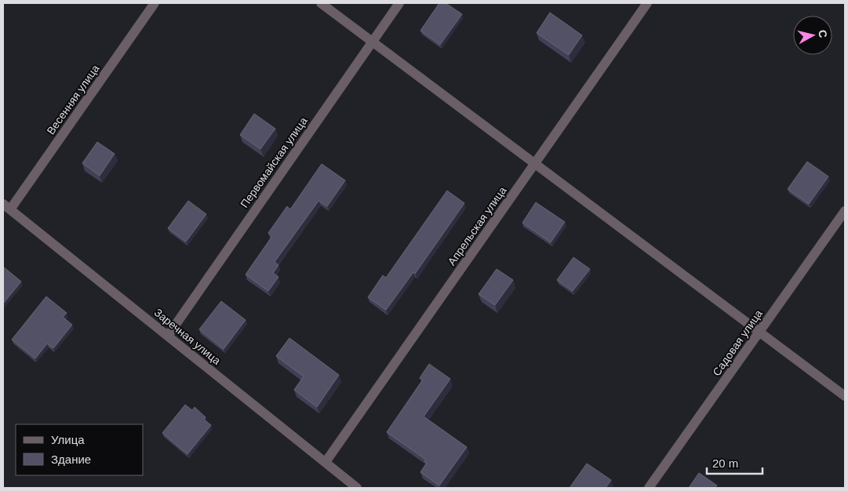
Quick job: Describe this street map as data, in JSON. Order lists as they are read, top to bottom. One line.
{"streets":{"street":["Весенняя улица","Первомайская улица","Апрельская улица","Заречная улица","Садовая улица"]},"crossings":[["Весенняя улица","Заречная улица"],["Первомайская улица","Заречная улица"],["Апрельская улица","Заречная улица"]],"legend":["Улица","Здание"],"scale_bar":"20 m","north":"right"}
